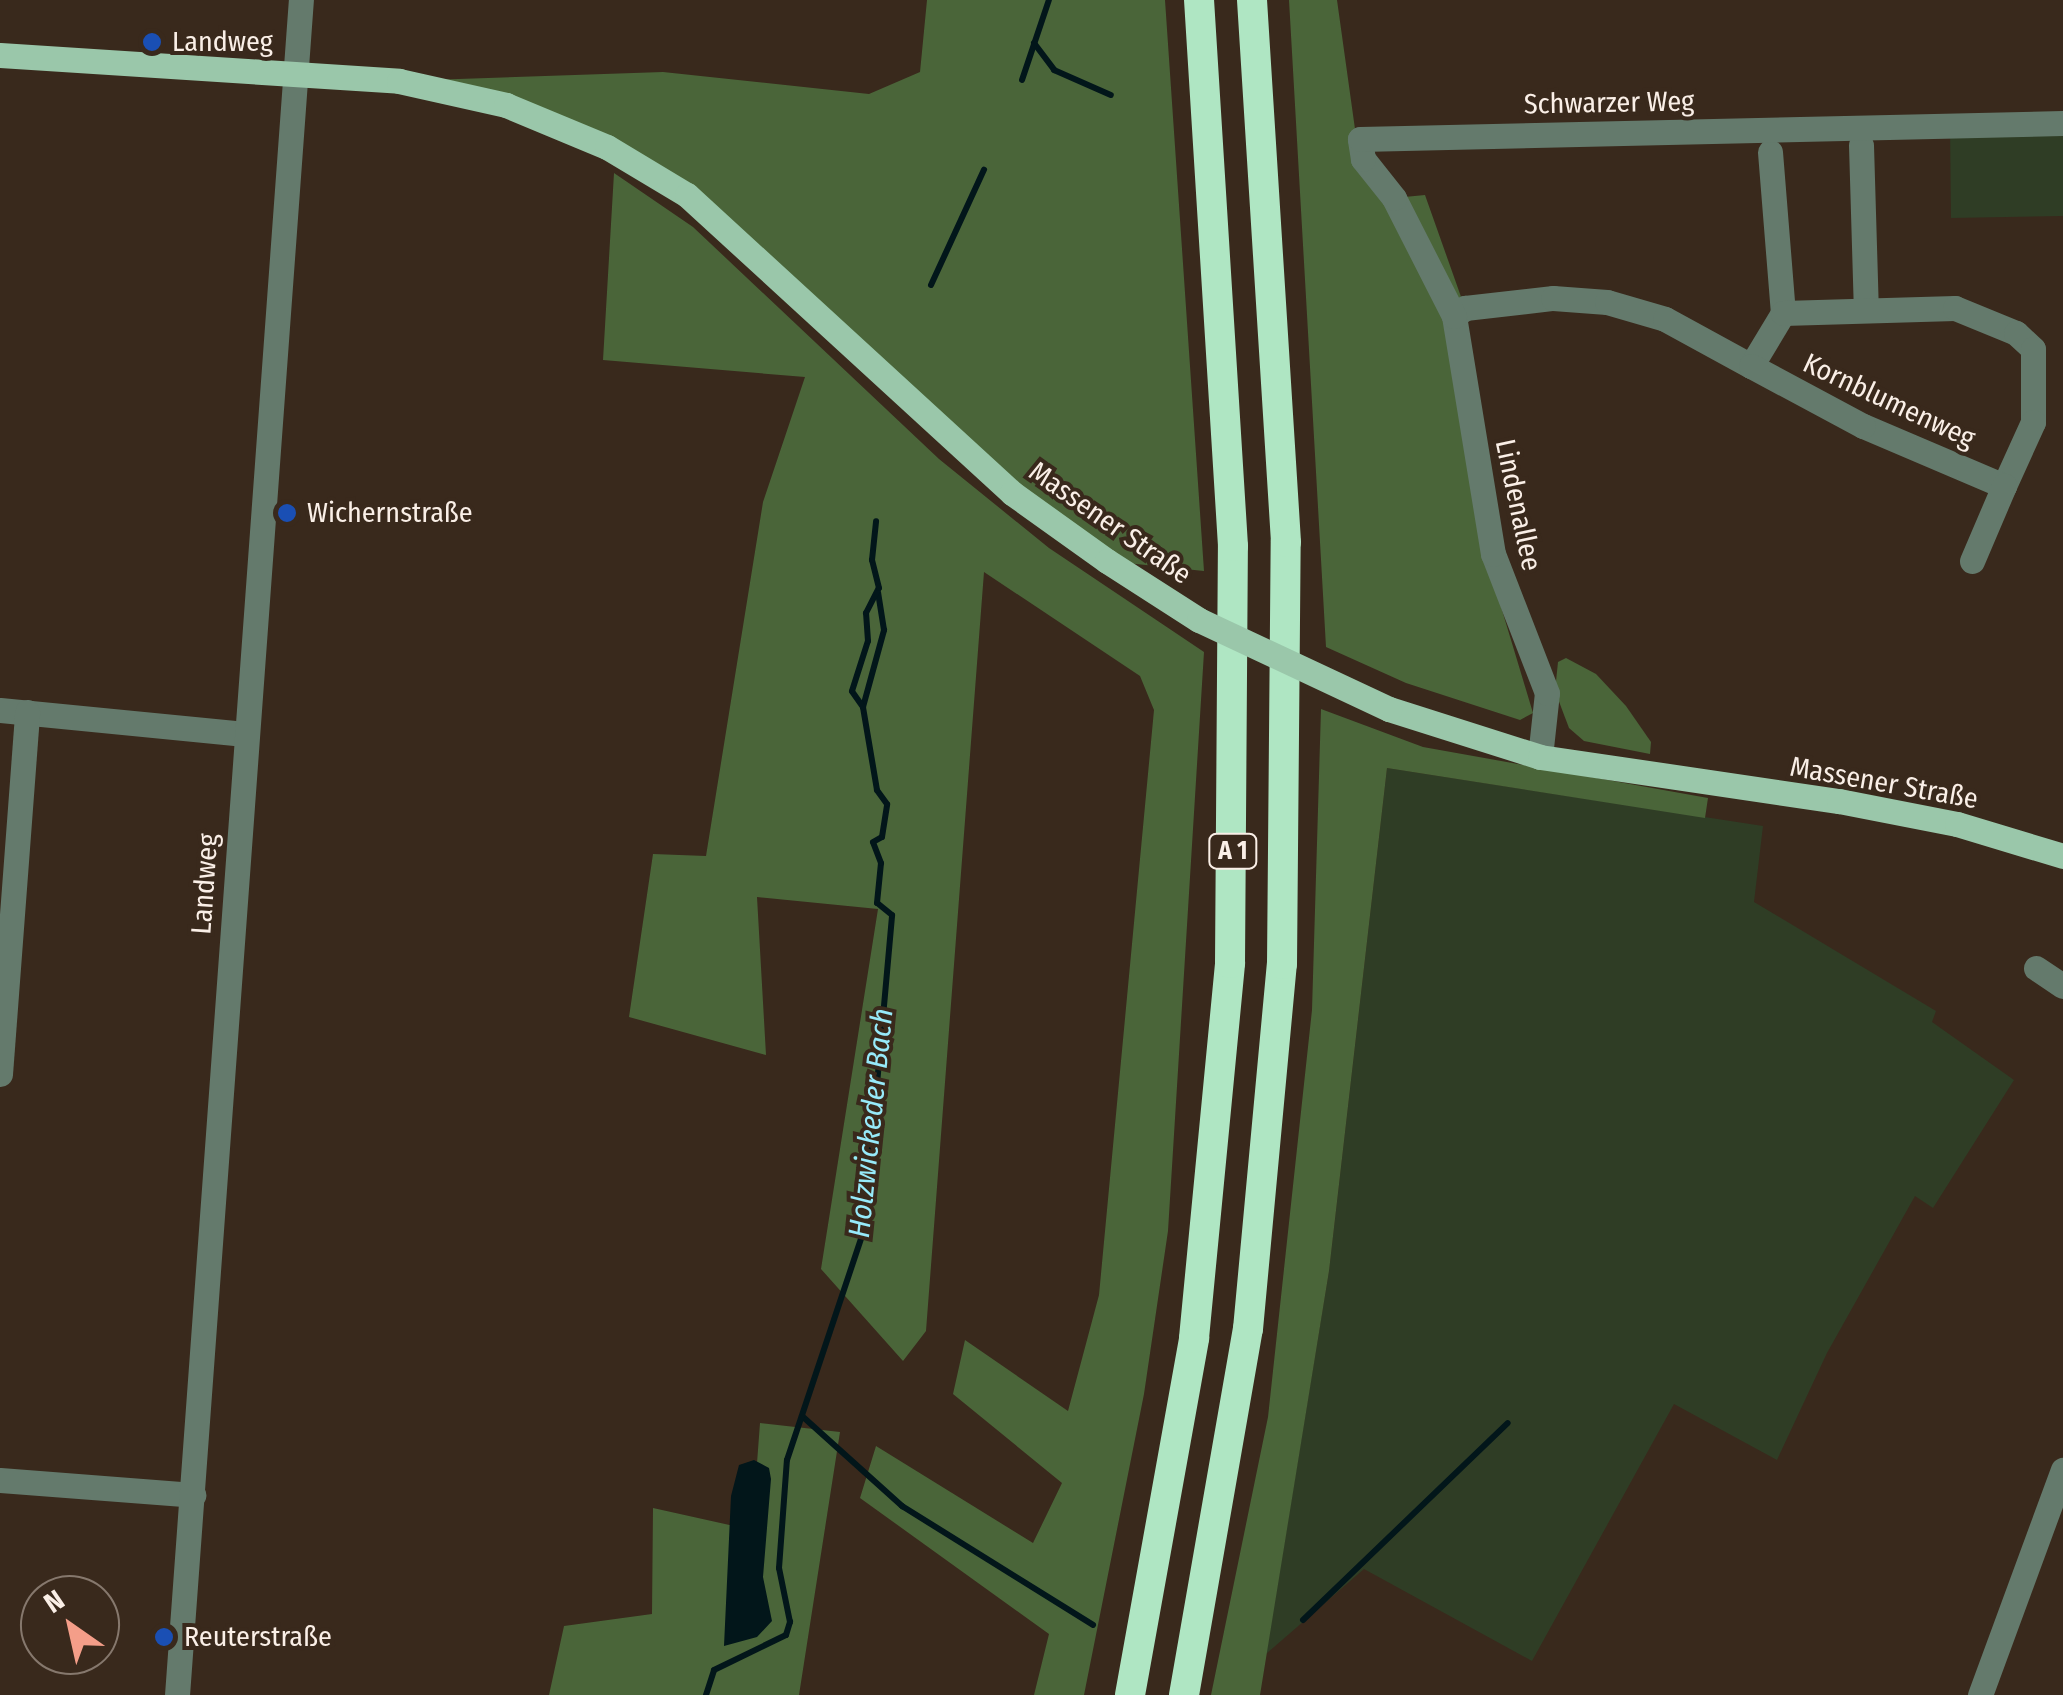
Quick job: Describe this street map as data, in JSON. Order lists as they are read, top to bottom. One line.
{"streets":{"highway":["A 1"],"main road":["Massener Straße"],"street":["Schwarzer Weg","Kornblumenweg","Lindenallee","Landweg"]},"crossings":[["Schwarzer Weg","Kornblumenweg"],["Schwarzer Weg","Lindenallee"],["Kornblumenweg","Lindenallee"],["Lindenallee","Massener Straße"],["Massener Straße","Landweg"]],"water":["Holzwickeder Bach"],"places":["Landweg","Wichernstraße","Reuterstraße"],"north":"top left"}
